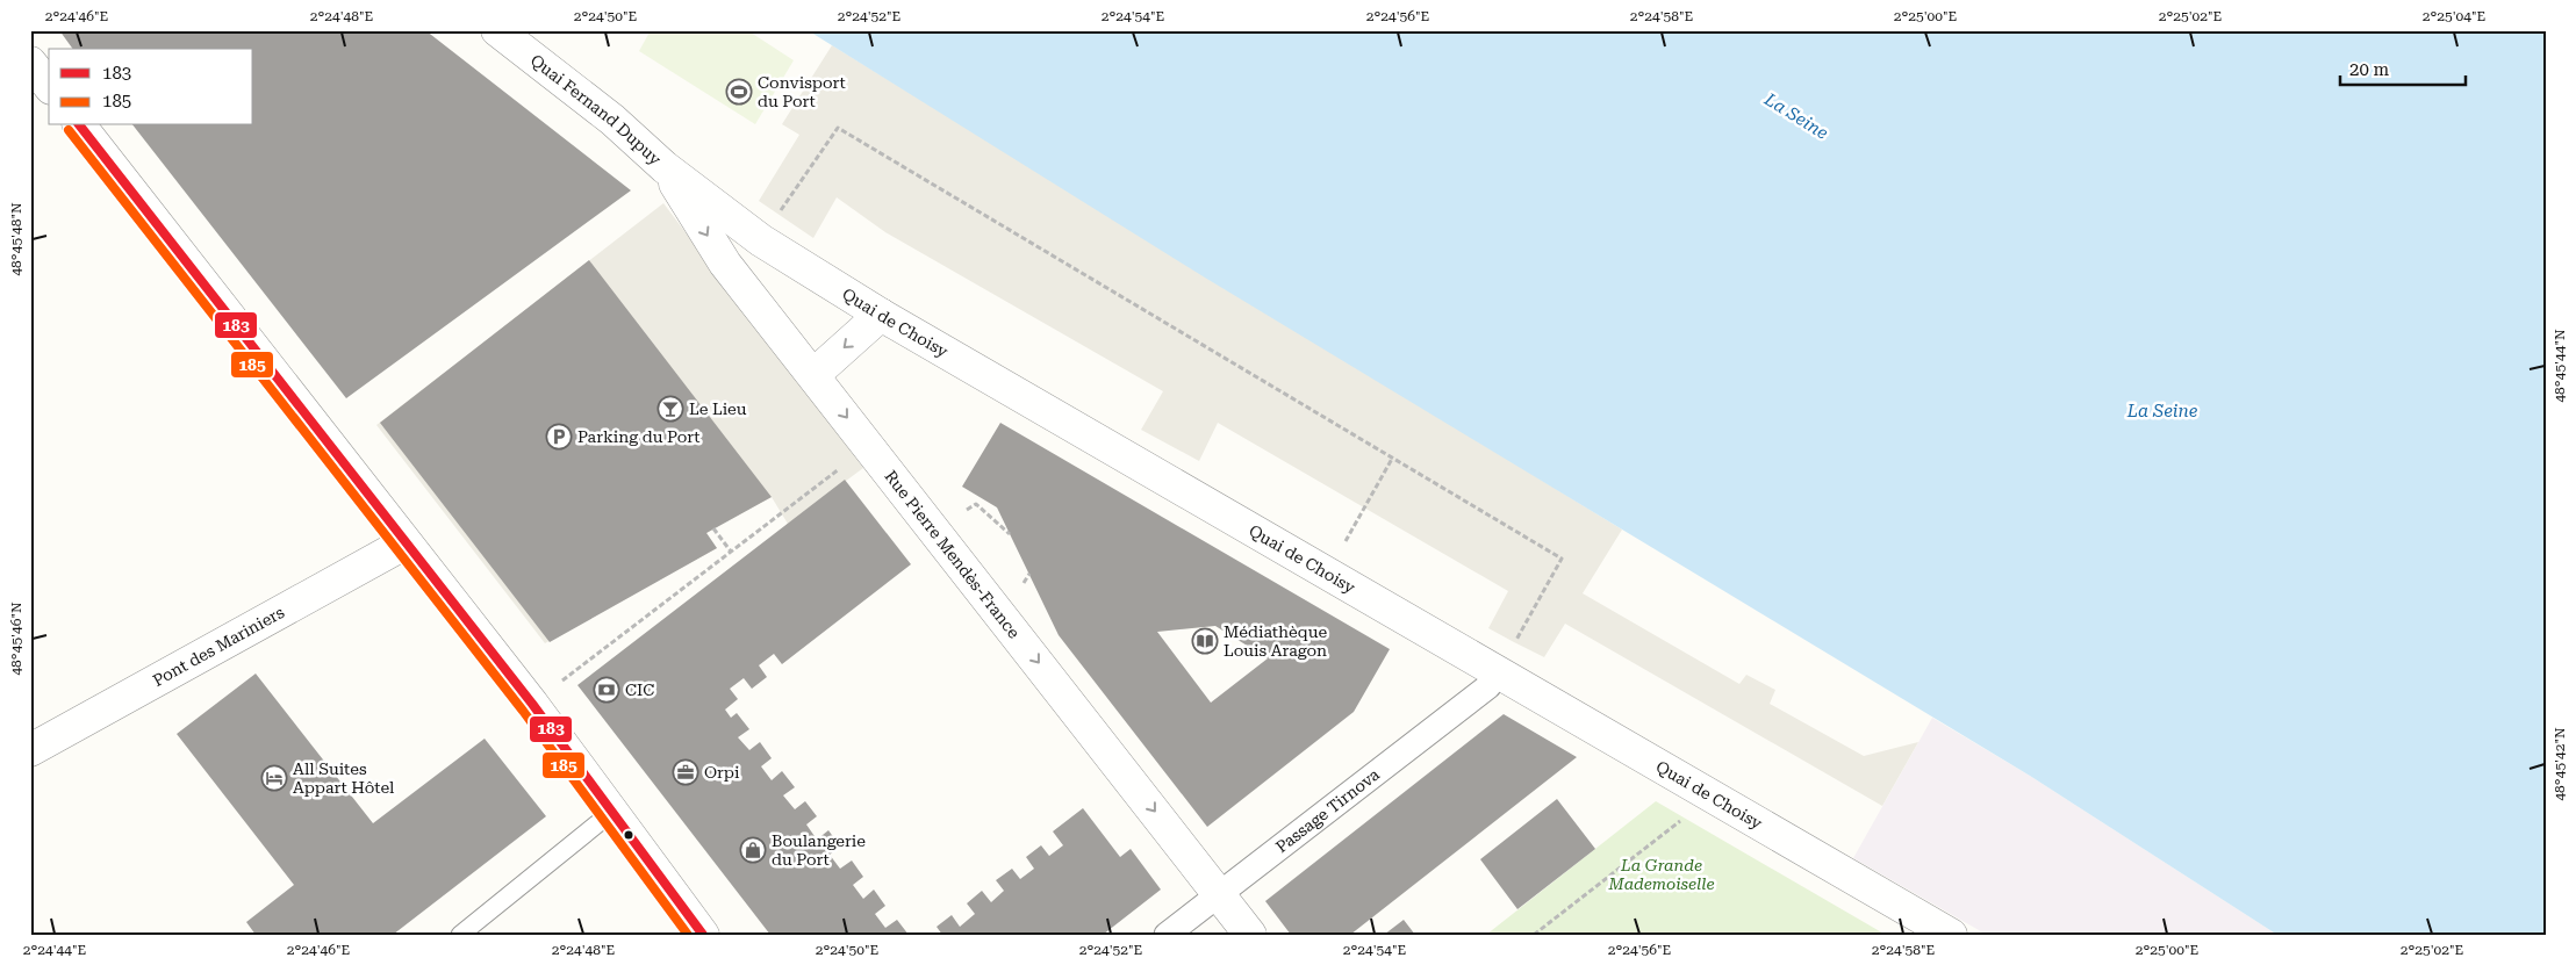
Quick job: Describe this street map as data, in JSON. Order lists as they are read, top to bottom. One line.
{"streets":{"street":["Quai Fernand Dupuy","Quai de Choisy","Rue Pierre Mendès-France","Pont des Mariniers","Passage Tirnova"]},"crossings":[["Quai Fernand Dupuy","Quai de Choisy"],["Quai Fernand Dupuy","Rue Pierre Mendès-France"],["Quai de Choisy","Rue Pierre Mendès-France"],["Rue Pierre Mendès-France","Passage Tirnova"]],"one_way":["Rue Pierre Mendès-France"],"water":["La Seine"],"parks":["La Grande Mademoiselle"],"places":{"sports":["Convisport du Port"],"bar":["Le Lieu"],"parking":["Parking du Port"],"library":["Médiathèque Louis Aragon"],"bank":["CIC"],"office":["Orpi"],"hotel":["All Suites Appart Hôtel"],"shop":["Boulangerie du Port"]},"lines":["transit line 183","transit line 185"],"legend":["183","185"],"scale_bar":"20 m","coordinates":["2°24'46\"E","2°24'48\"E","2°24'50\"E","2°24'52\"E","2°24'54\"E","2°24'56\"E","2°24'58\"E","2°25'00\"E","2°25'02\"E","2°25'04\"E","48°45'48\"N","48°45'44\"N","48°45'46\"N","48°45'42\"N","2°24'44\"E"]}
